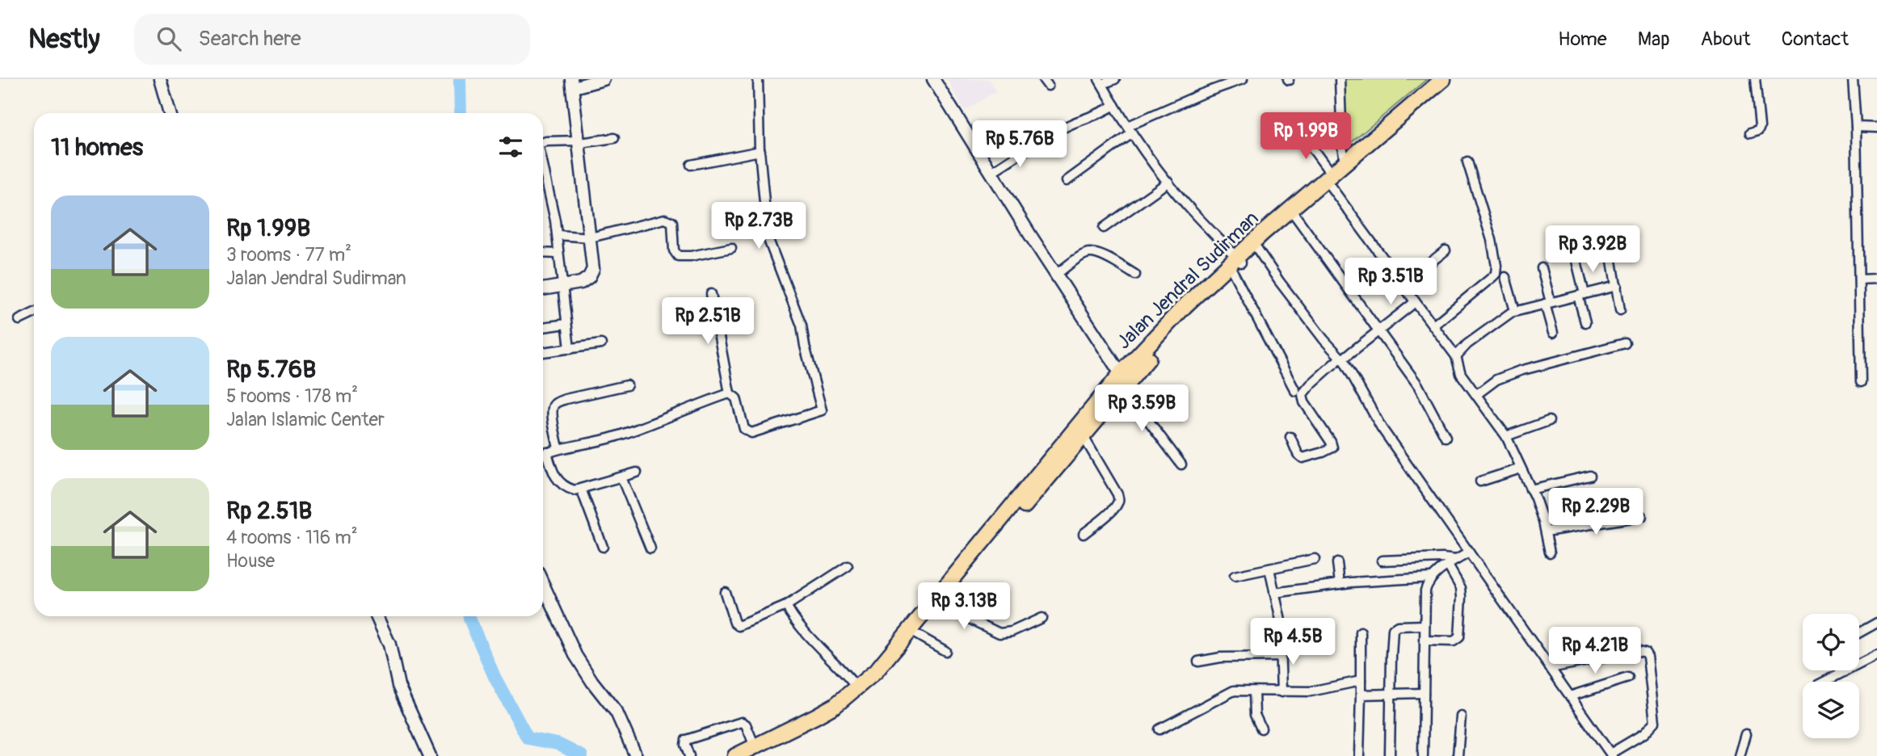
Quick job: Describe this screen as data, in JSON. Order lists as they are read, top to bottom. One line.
{"streets":{"highway":["Jalan Jendral Sudirman"]},"page":{"header":"Nestly","search":"Search here","nav":["Home","Map","About","Contact"],"price":["Rp 1.99B","Rp 5.76B","Rp 2.73B","Rp 3.92B","Rp 3.51B","Rp 2.51B","Rp 3.59B","Rp 2.29B","Rp 3.13B","Rp 4.5B","Rp 4.21B"],"heading":"11 homes","list":[{"name":"Rp 1.99B","note":"3 rooms · 77 m² · Jalan Jendral Sudirman"},{"name":"Rp 5.76B","note":"5 rooms · 178 m² · Jalan Islamic Center"},{"name":"Rp 2.51B","note":"4 rooms · 116 m² · House"}]}}
